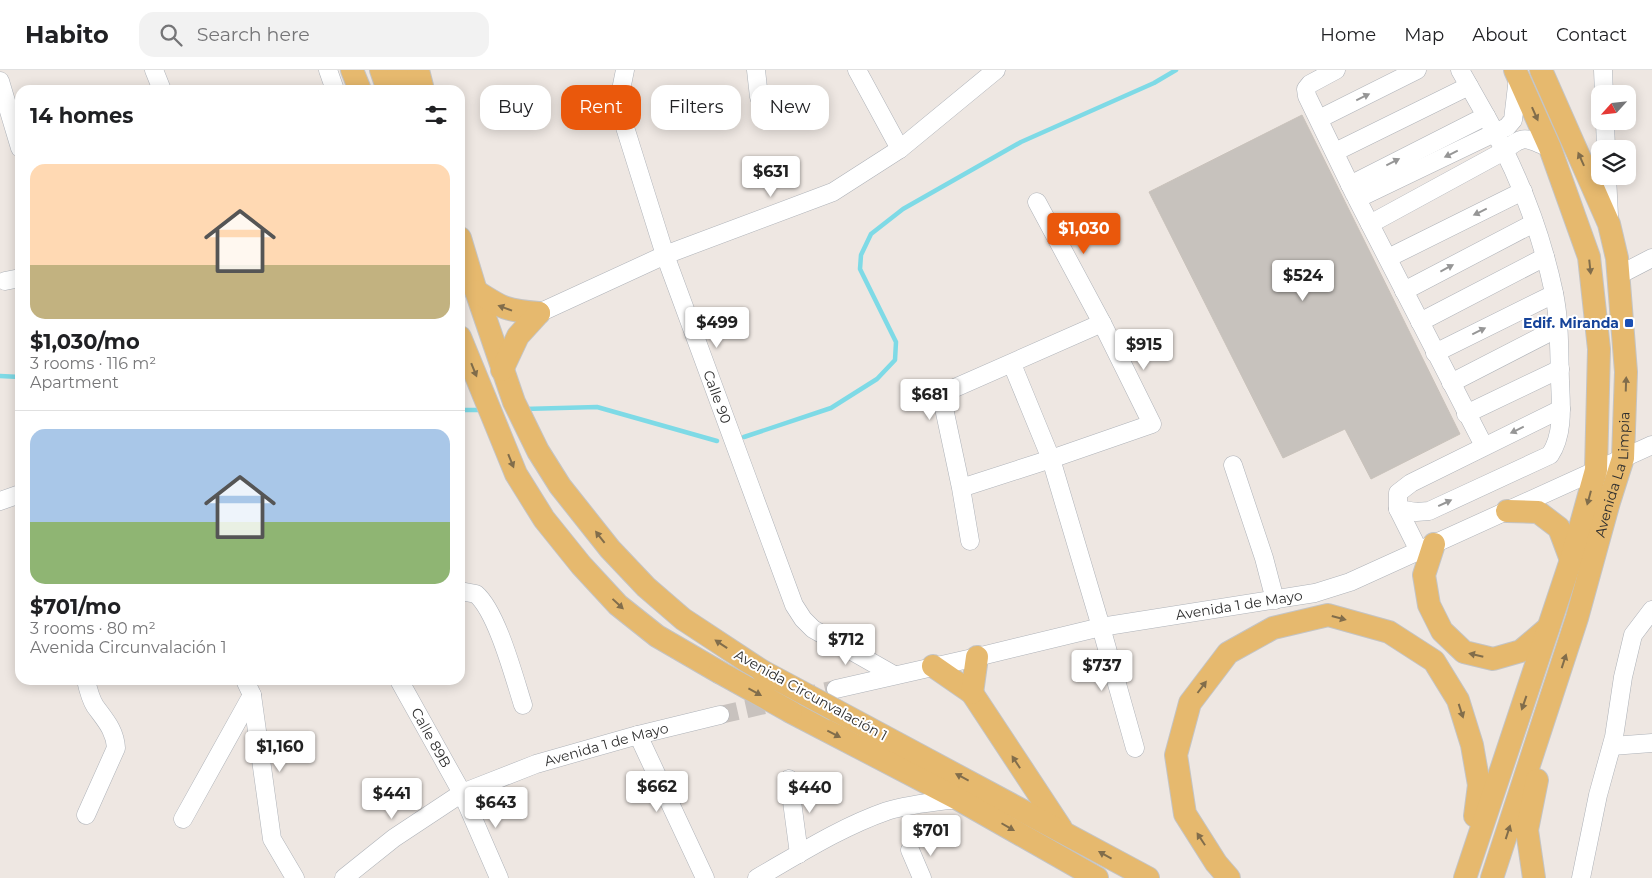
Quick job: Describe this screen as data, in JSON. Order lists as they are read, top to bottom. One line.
{"streets":{"main road":["Avenida La Limpia","Avenida Circunvalación 1"],"street":["Calle 90","Avenida 1 de Mayo","Calle 89B"]},"crossings":[["Calle 90","Avenida 1 de Mayo"],["Avenida La Limpia","Avenida 1 de Mayo"],["Avenida 1 de Mayo","Avenida Circunvalación 1"],["Avenida 1 de Mayo","Calle 89B"]],"places":{"transit":["Edif. Miranda"]},"north":"bottom left","page":{"header":"Habito","search":"Search here","nav":["Home","Map","About","Contact"],"chip":["Buy","Rent","Filters","New"],"heading":"14 homes","list":[{"name":"$1,030/mo","note":"3 rooms · 116 m² · Apartment"},{"name":"$701/mo","note":"3 rooms · 80 m² · Avenida Circunvalación 1"}],"price":["$631","$1,030","$524","$499","$915","$681","$712","$737","$1,160","$662","$440","$441","$643","$701"]}}
